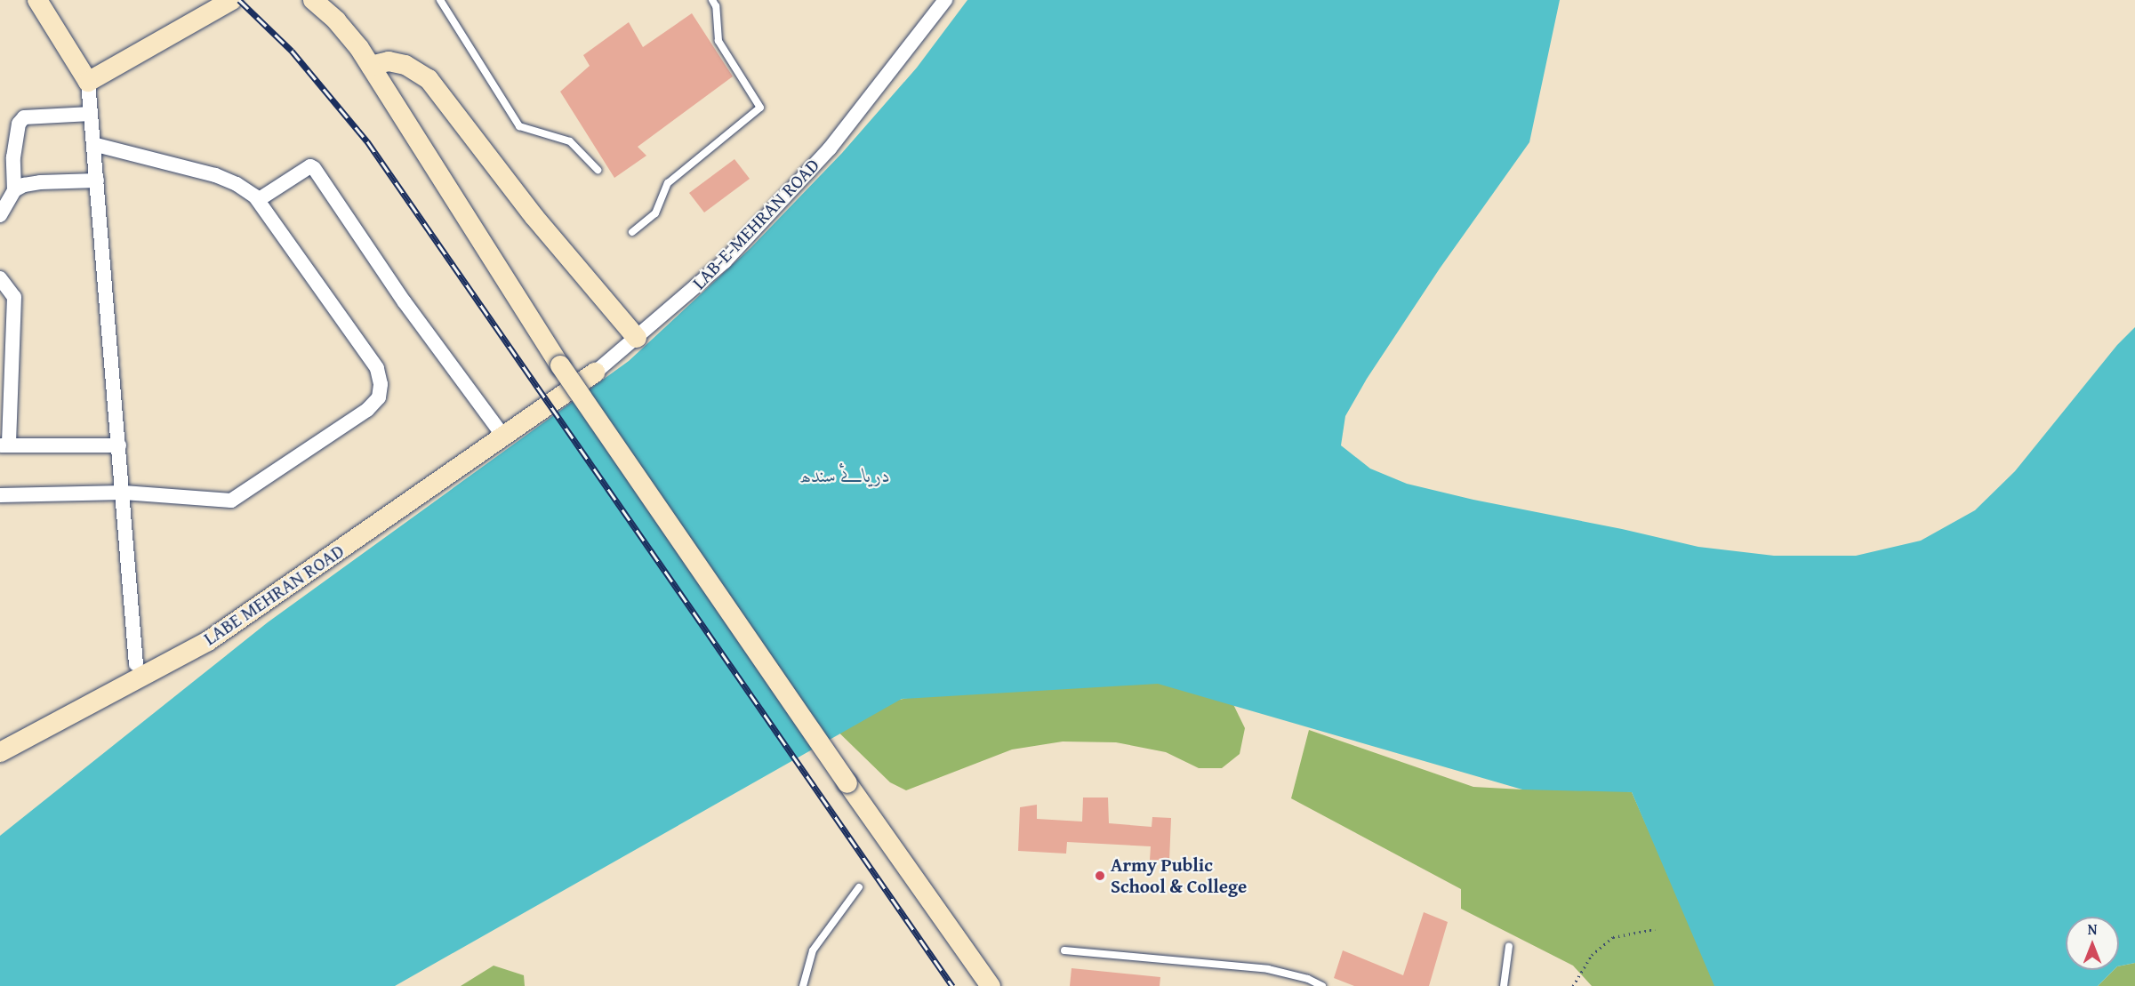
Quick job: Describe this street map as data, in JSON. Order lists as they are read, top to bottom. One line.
{"streets":{"main road":["LAB-E-MEHRAN ROAD","LABE MEHRAN ROAD"]},"crossings":[["LAB-E-MEHRAN ROAD","LABE MEHRAN ROAD"]],"water":["دریائے سندھ"],"places":["Army Public School & College"],"north":"top"}
